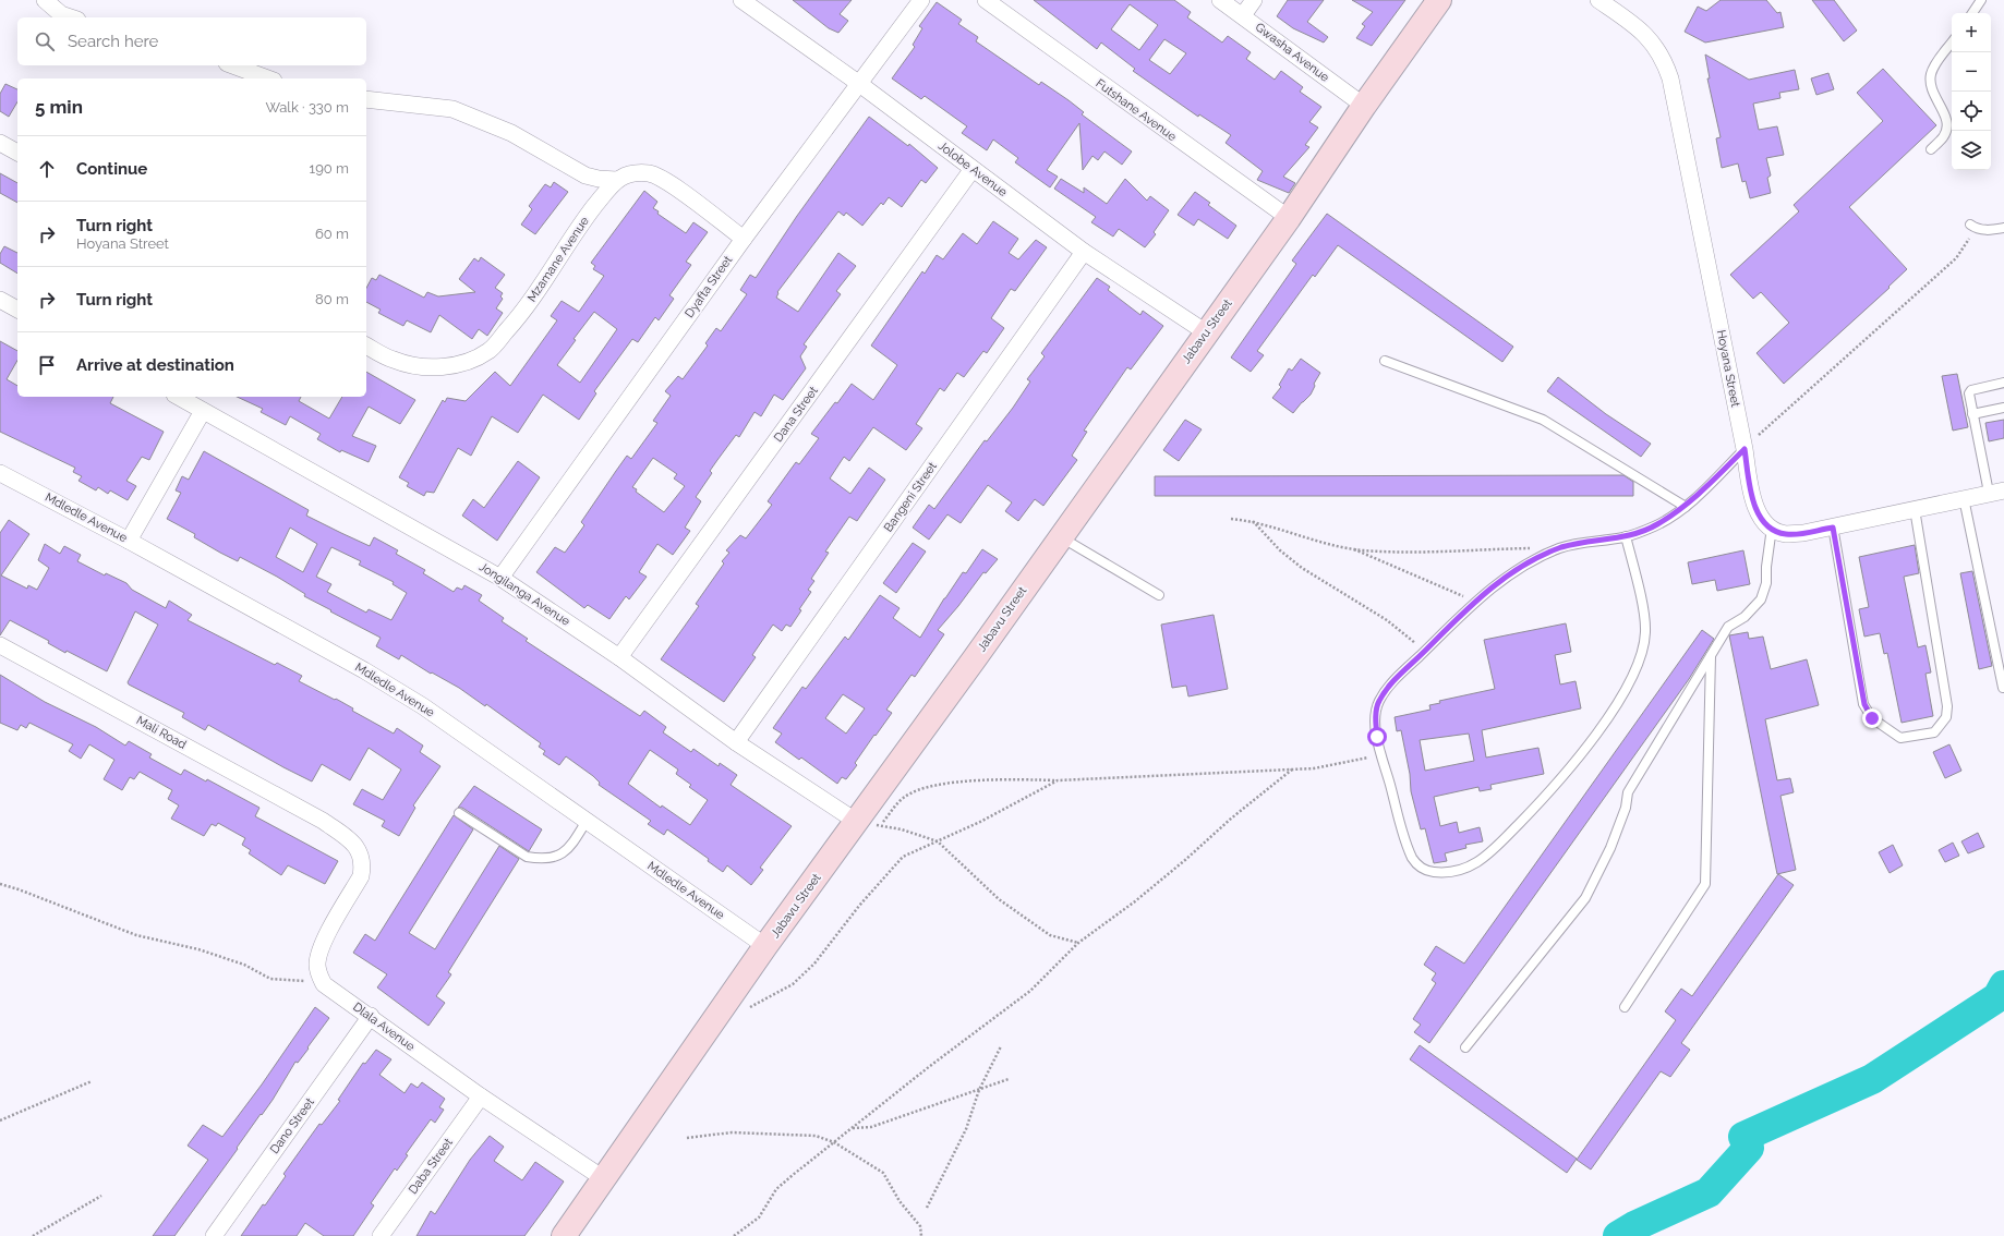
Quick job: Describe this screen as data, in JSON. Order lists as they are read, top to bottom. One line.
{"streets":{"street":["Gwasha Avenue","Futshane Avenue","Jolobe Avenue","Mzamane Avenue","Dyafta Street","Jabavu Street","Hoyana Street","Dana Street","Bangeni Street","Mdledle Avenue","Jongilanga Avenue","Mali Road","Dlala Avenue","Dano Street","Daba Street"]},"crossings":[["Gwasha Avenue","Jabavu Street"],["Futshane Avenue","Jabavu Street"],["Jolobe Avenue","Dyafta Street"],["Jolobe Avenue","Jabavu Street"],["Jolobe Avenue","Dana Street"],["Jolobe Avenue","Bangeni Street"],["Dyafta Street","Jongilanga Avenue"],["Jabavu Street","Mdledle Avenue"],["Jabavu Street","Jongilanga Avenue"],["Jabavu Street","Dlala Avenue"],["Dana Street","Jongilanga Avenue"],["Bangeni Street","Jongilanga Avenue"],["Mali Road","Dlala Avenue"],["Dlala Avenue","Dano Street"],["Dlala Avenue","Daba Street"]],"page":{"map_buttons":["+","−"],"search":"Search here","heading":["5 min","Walk · 330 m"],"list":[["Continue","190 m"],["Turn right","Hoyana Street","60 m"],["Turn right","80 m"],"Arrive at destination"]}}
